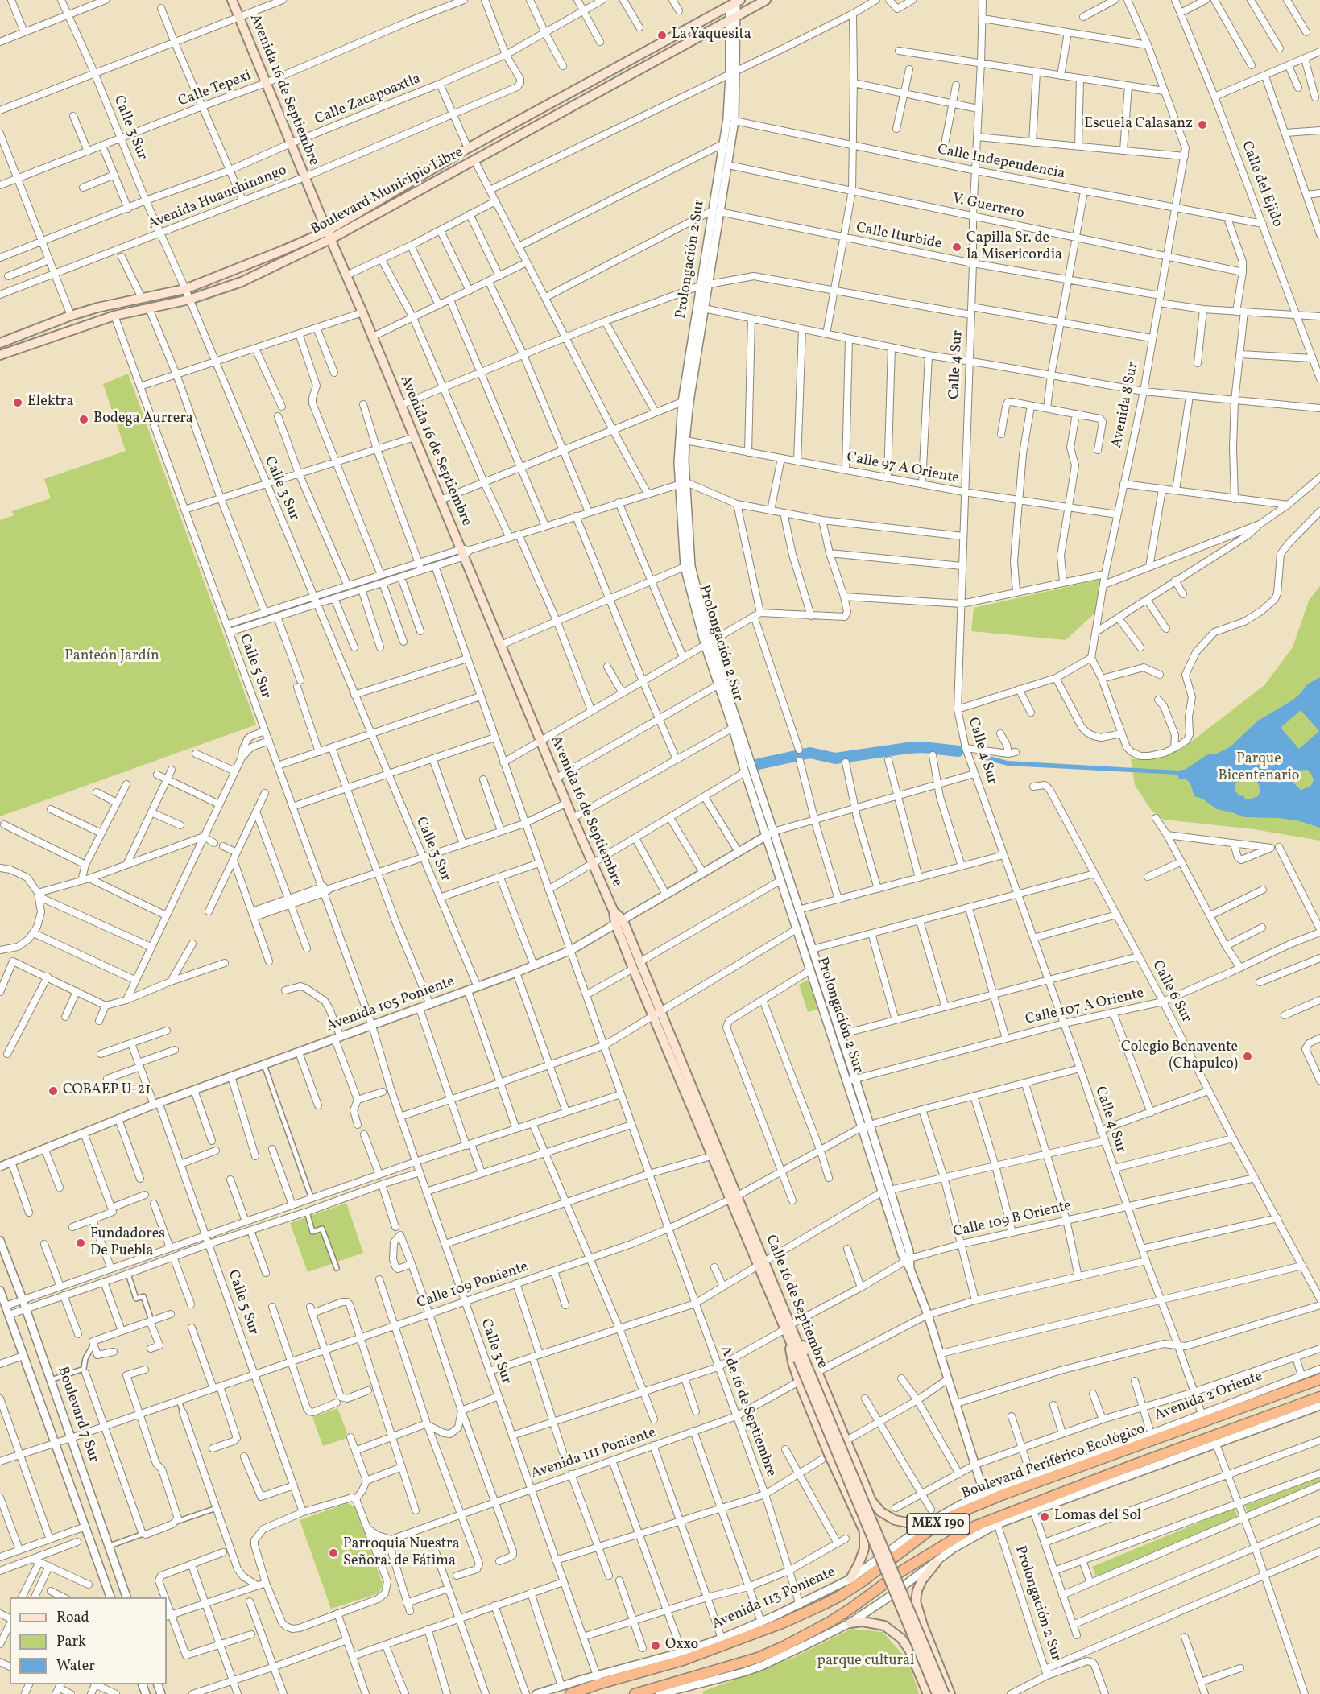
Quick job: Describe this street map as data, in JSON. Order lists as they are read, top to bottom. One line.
{"streets":{"highway":["Boulevard Periférico Ecológico","MEX 190"],"main road":["Avenida 16 de Septiembre","Boulevard Municipio Libre","Calle 16 de Septiembre"],"street":["Calle Tepexi","Calle Zacapoaxtla","Calle 3 Sur","Calle Independencia","Calle del Ejido","Avenida Huauchinango","V. Guerrero","Calle Iturbide","Prolongación 2 Sur","Calle 4 Sur","Avenida 8 Sur","Calle 97 A Oriente","Calle 5 Sur","Calle 6 Sur","Avenida 105 Poniente","Calle 107 A Oriente","Calle 109 B Oriente","Calle 109 Poniente","Avenida 2 Oriente","A de 16 de Septiembre","Boulevard 7 Sur","Avenida 111 Poniente","Avenida 113 Poniente"]},"crossings":[["Calle Tepexi","Avenida 16 de Septiembre"],["Calle Tepexi","Calle 3 Sur"],["Avenida 16 de Septiembre","Calle Zacapoaxtla"],["Avenida 16 de Septiembre","Boulevard Municipio Libre"],["Avenida 16 de Septiembre","Avenida Huauchinango"],["Avenida 16 de Septiembre","Avenida 105 Poniente"],["Avenida 16 de Septiembre","Calle 16 de Septiembre"],["Calle Zacapoaxtla","Calle 3 Sur"],["Calle Zacapoaxtla","Avenida Huauchinango"],["Calle 3 Sur","Boulevard Municipio Libre"],["Calle 3 Sur","Avenida Huauchinango"],["Calle 3 Sur","Calle 5 Sur"],["Calle 3 Sur","Avenida 105 Poniente"],["Calle 3 Sur","Calle 109 B Oriente"],["Calle 3 Sur","Calle 109 Poniente"],["Calle 3 Sur","Avenida 111 Poniente"],["Calle 3 Sur","Boulevard Periférico Ecológico"],["Calle 3 Sur","Avenida 113 Poniente"],["Calle Independencia","Calle del Ejido"],["Calle Independencia","Prolongación 2 Sur"],["Calle Independencia","Calle 4 Sur"],["Calle Independencia","Avenida 8 Sur"],["Calle del Ejido","Calle Iturbide"],["Boulevard Municipio Libre","Prolongación 2 Sur"],["Boulevard Municipio Libre","Calle 5 Sur"],["V. Guerrero","Prolongación 2 Sur"],["V. Guerrero","Calle 4 Sur"],["V. Guerrero","Avenida 8 Sur"],["Calle Iturbide","Prolongación 2 Sur"],["Calle Iturbide","Calle 4 Sur"],["Calle Iturbide","Avenida 8 Sur"],["Prolongación 2 Sur","Calle 97 A Oriente"],["Prolongación 2 Sur","Avenida 105 Poniente"],["Prolongación 2 Sur","Calle 107 A Oriente"],["Prolongación 2 Sur","Calle 109 B Oriente"],["Prolongación 2 Sur","Calle 109 Poniente"],["Prolongación 2 Sur","Avenida 2 Oriente"],["Prolongación 2 Sur","Boulevard Periférico Ecológico"],["Calle 4 Sur","Calle 97 A Oriente"],["Calle 4 Sur","Calle 107 A Oriente"],["Calle 4 Sur","Calle 109 B Oriente"],["Calle 4 Sur","Calle 109 Poniente"],["Calle 4 Sur","Avenida 2 Oriente"],["Avenida 8 Sur","Calle 97 A Oriente"],["Calle 5 Sur","Avenida 105 Poniente"],["Calle 5 Sur","Calle 109 Poniente"],["Calle 6 Sur","Calle 107 A Oriente"],["Calle 6 Sur","Calle 109 B Oriente"],["Avenida 105 Poniente","Calle 16 de Septiembre"],["Avenida 105 Poniente","A de 16 de Septiembre"],["Calle 109 B Oriente","Calle 16 de Septiembre"],["Calle 109 B Oriente","A de 16 de Septiembre"],["Calle 109 Poniente","Calle 16 de Septiembre"],["Calle 109 Poniente","A de 16 de Septiembre"],["Calle 109 Poniente","Boulevard 7 Sur"],["Avenida 2 Oriente","Boulevard Periférico Ecológico"],["Avenida 2 Oriente","Avenida 113 Poniente"],["A de 16 de Septiembre","Avenida 111 Poniente"],["A de 16 de Septiembre","Avenida 113 Poniente"],["Boulevard Periférico Ecológico","Avenida 113 Poniente"]],"parks":["Panteón Jardín","Parque Bicentenario","parque cultural"],"places":["La Yaquesita","Escuela Calasanz","Capilla Sr. de la Misericordia","Elektra","Bodega Aurrera","Colegio Benavente (Chapulco)","COBAEP U-21","Fundadores De Puebla","Lomas del Sol","Parroquia Nuestra Señora. de Fátima","Oxxo"],"legend":["Road","Park","Water"]}
